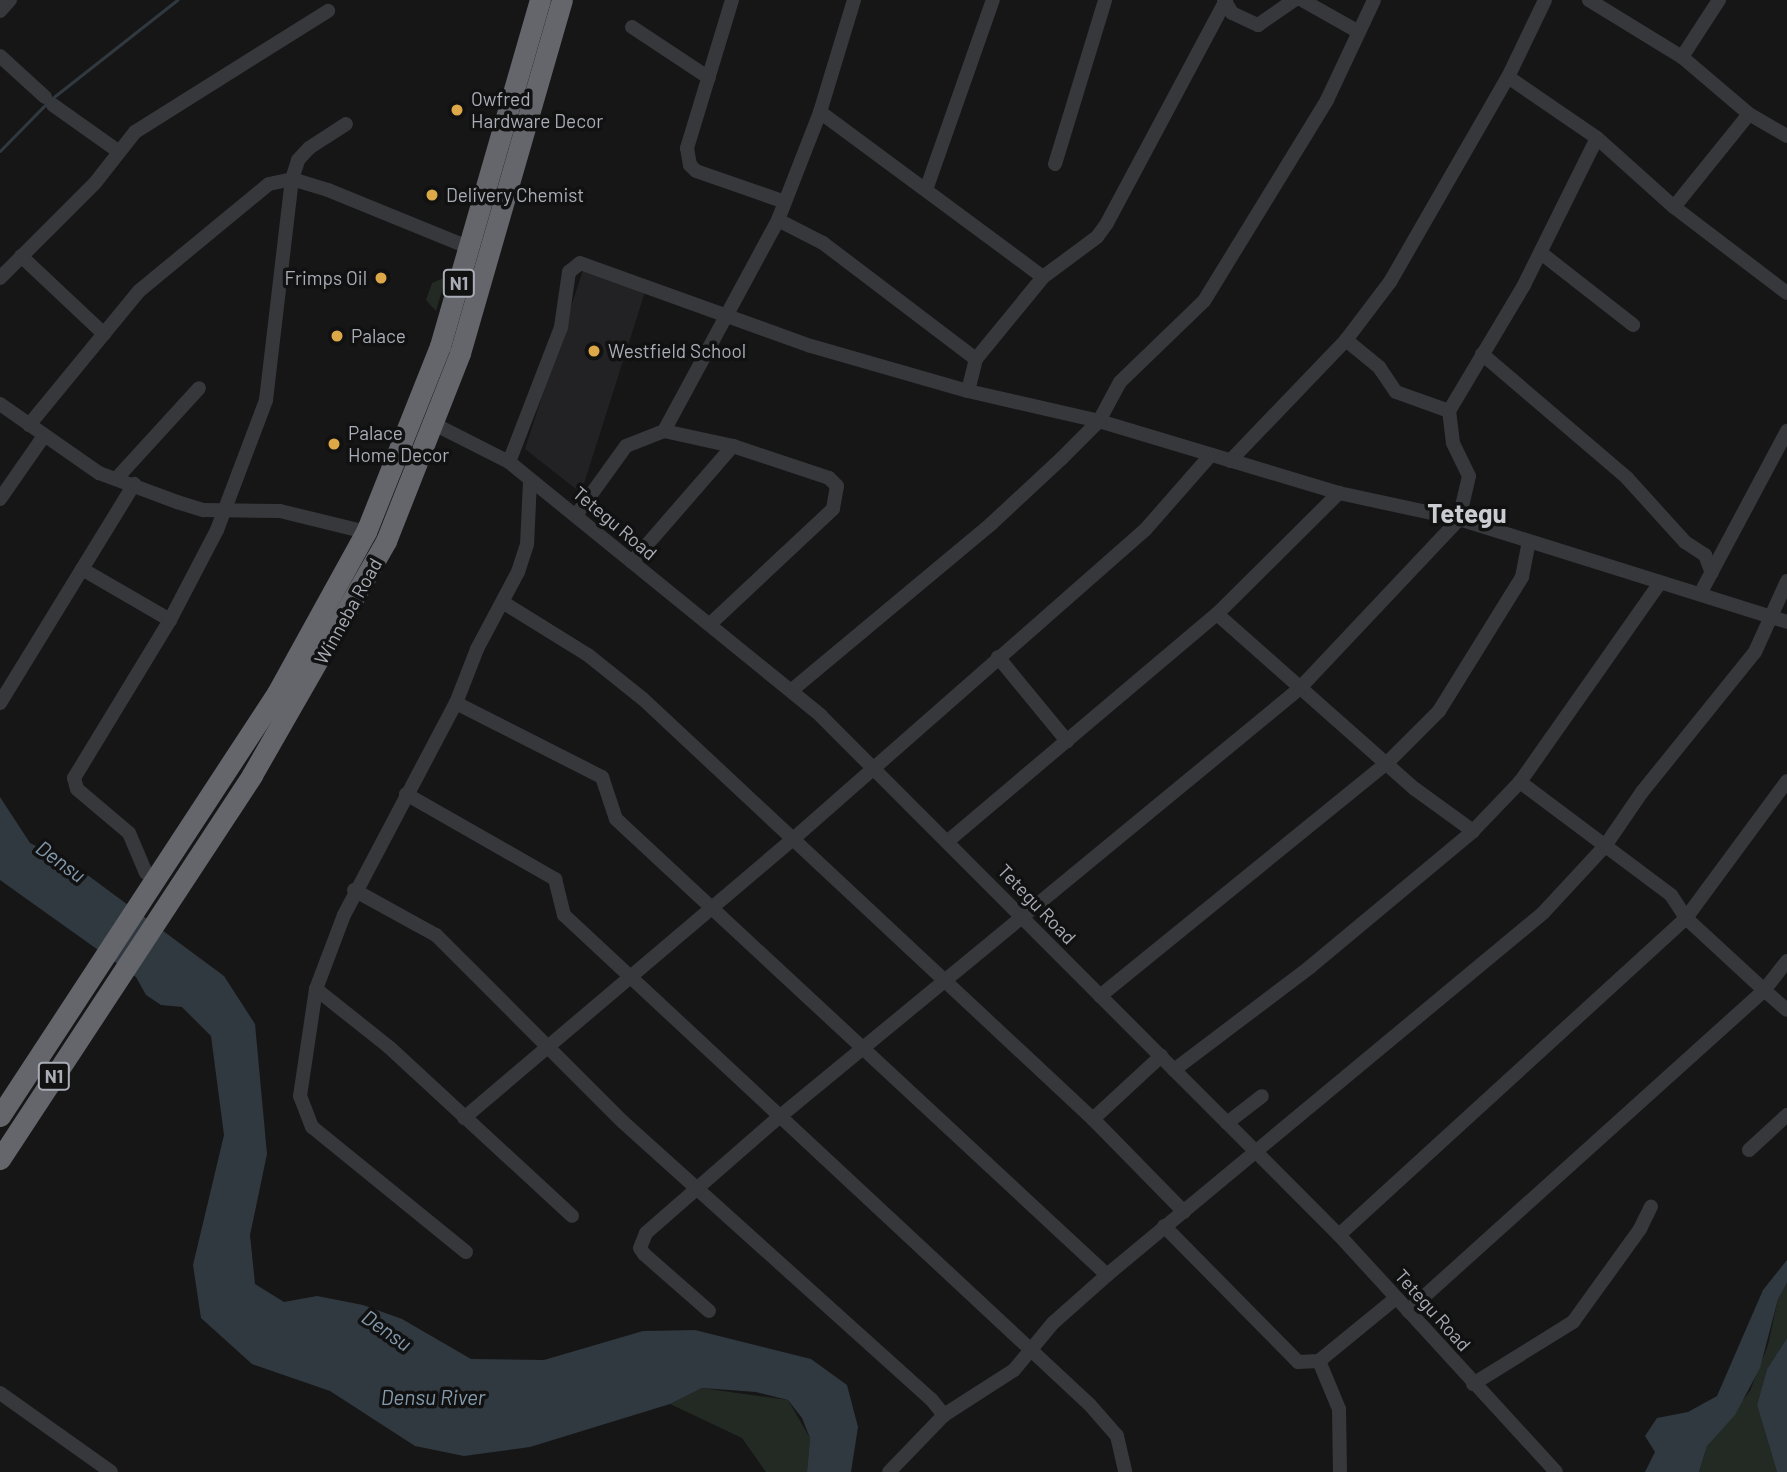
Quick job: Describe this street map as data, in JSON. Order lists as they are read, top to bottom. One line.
{"streets":{"highway":["N1","Winneba Road"],"street":["Tetegu Road"]},"crossings":[["Tetegu Road","Winneba Road"]],"districts":["Tetegu"],"water":["Densu","Densu River"],"places":["Owfred Hardware Decor","Delivery Chemist","Frimps Oil","Palace","Westfield School","Palace Home Decor"]}
